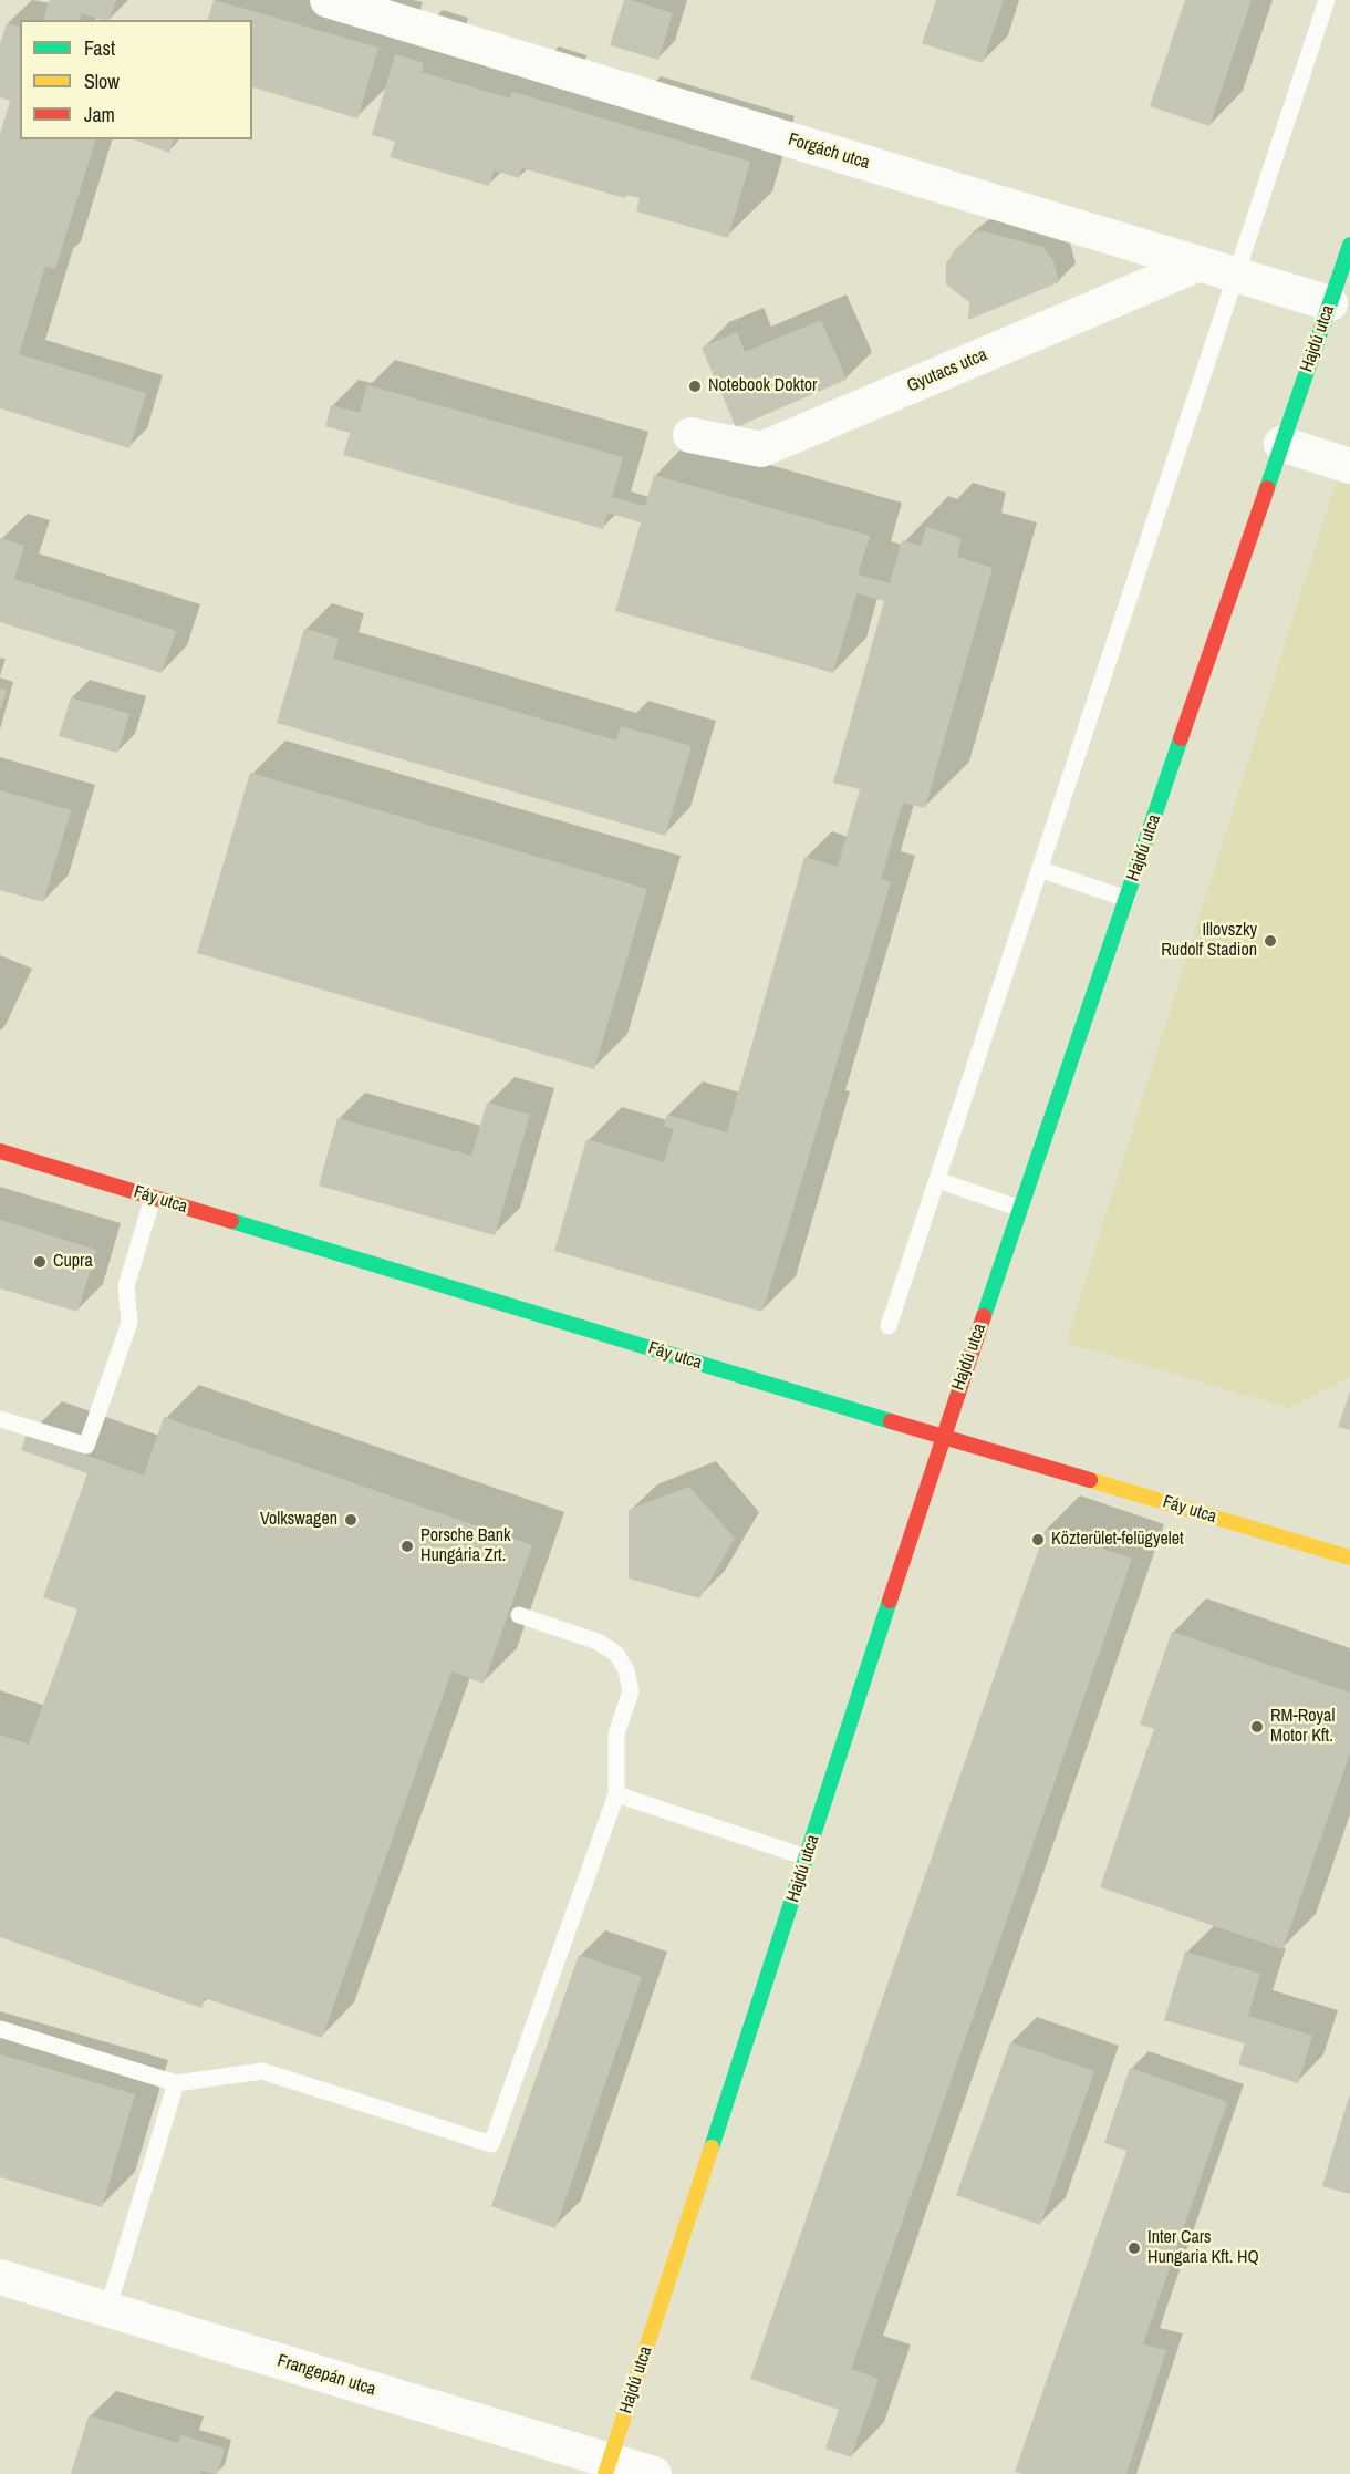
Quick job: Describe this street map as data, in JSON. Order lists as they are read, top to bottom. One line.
{"streets":{"street":["Forgách utca","Hajdú utca","Gyutacs utca","Fáy utca","Frangepán utca"]},"crossings":[["Forgách utca","Hajdú utca"],["Forgách utca","Gyutacs utca"],["Hajdú utca","Fáy utca"],["Hajdú utca","Frangepán utca"]],"places":["Notebook Doktor","Illovszky Rudolf Stadion","Cupra","Volkswagen","Közterület-felügyelet","Porsche Bank Hungária Zrt.","RM-Royal Motor Kft.","Inter Cars Hungaria Kft. HQ"],"legend":["Fast","Slow","Jam"]}
